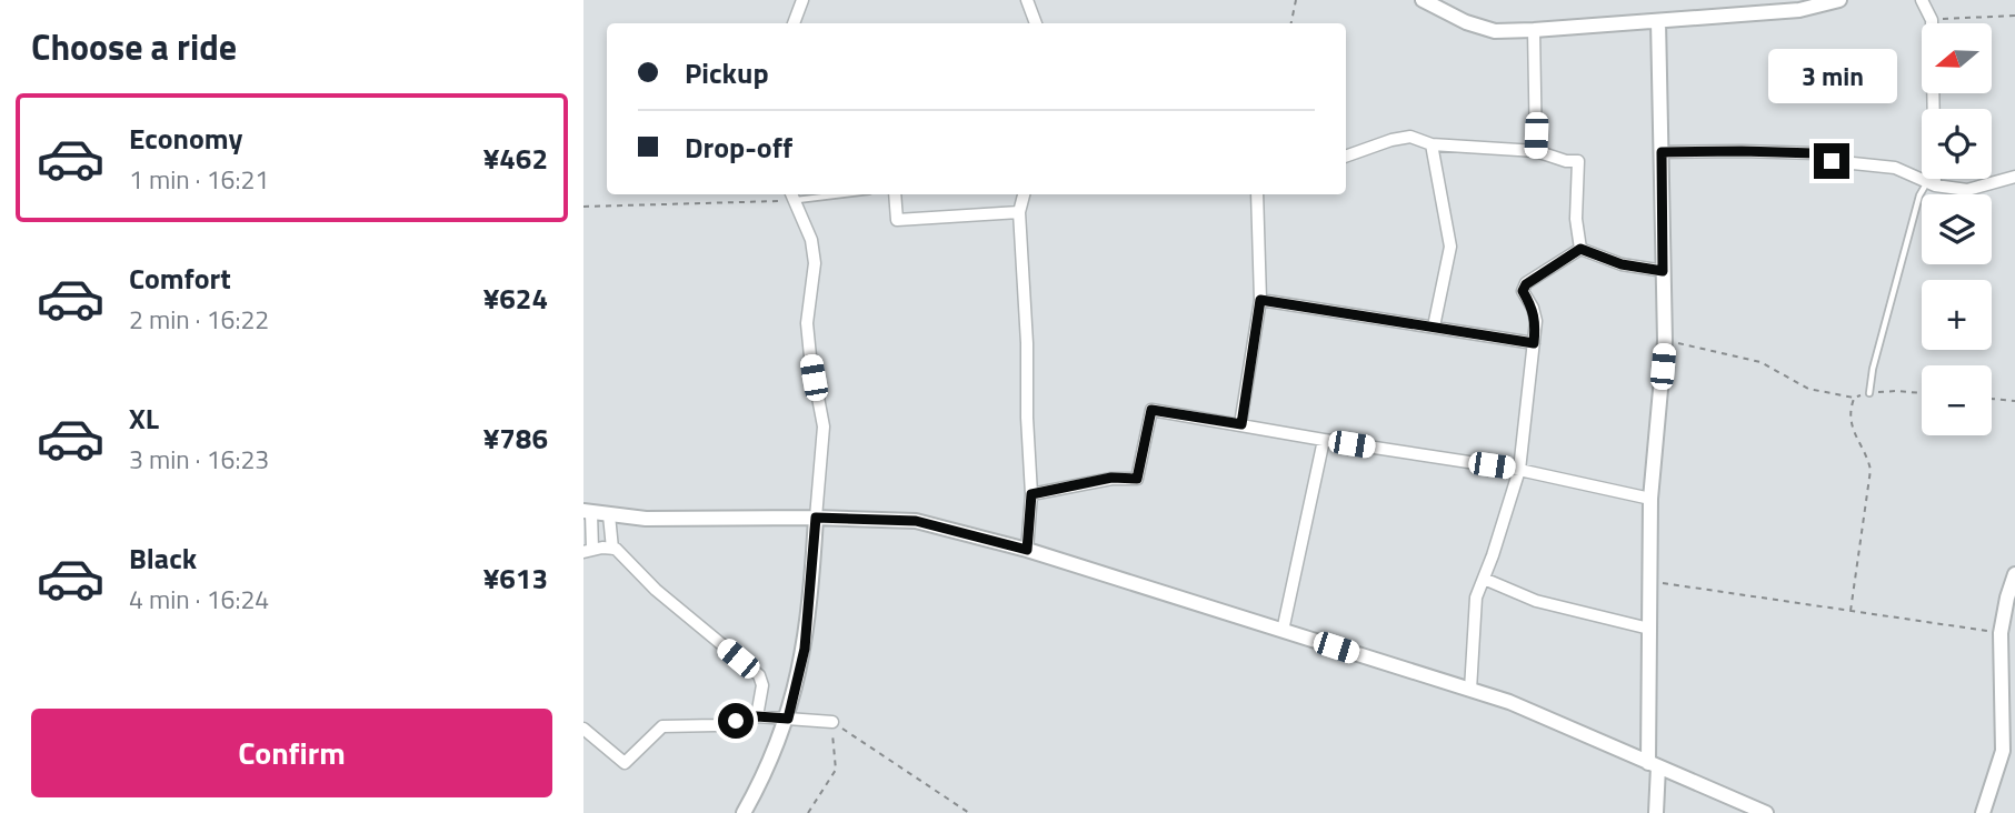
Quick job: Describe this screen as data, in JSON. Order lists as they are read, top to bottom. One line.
{"north":"left","page":{"heading":"Choose a ride","map_buttons":["+","−"],"banner":["Pickup","Drop-off"],"bubble":"3 min","list":[{"name":"Economy","note":"1 min · 16:21","value":"¥462"},{"name":"Comfort","note":"2 min · 16:22","value":"¥624"},{"name":"XL","note":"3 min · 16:23","value":"¥786"},{"name":"Black","note":"4 min · 16:24","value":"¥613"}],"buttons":"Confirm"}}
